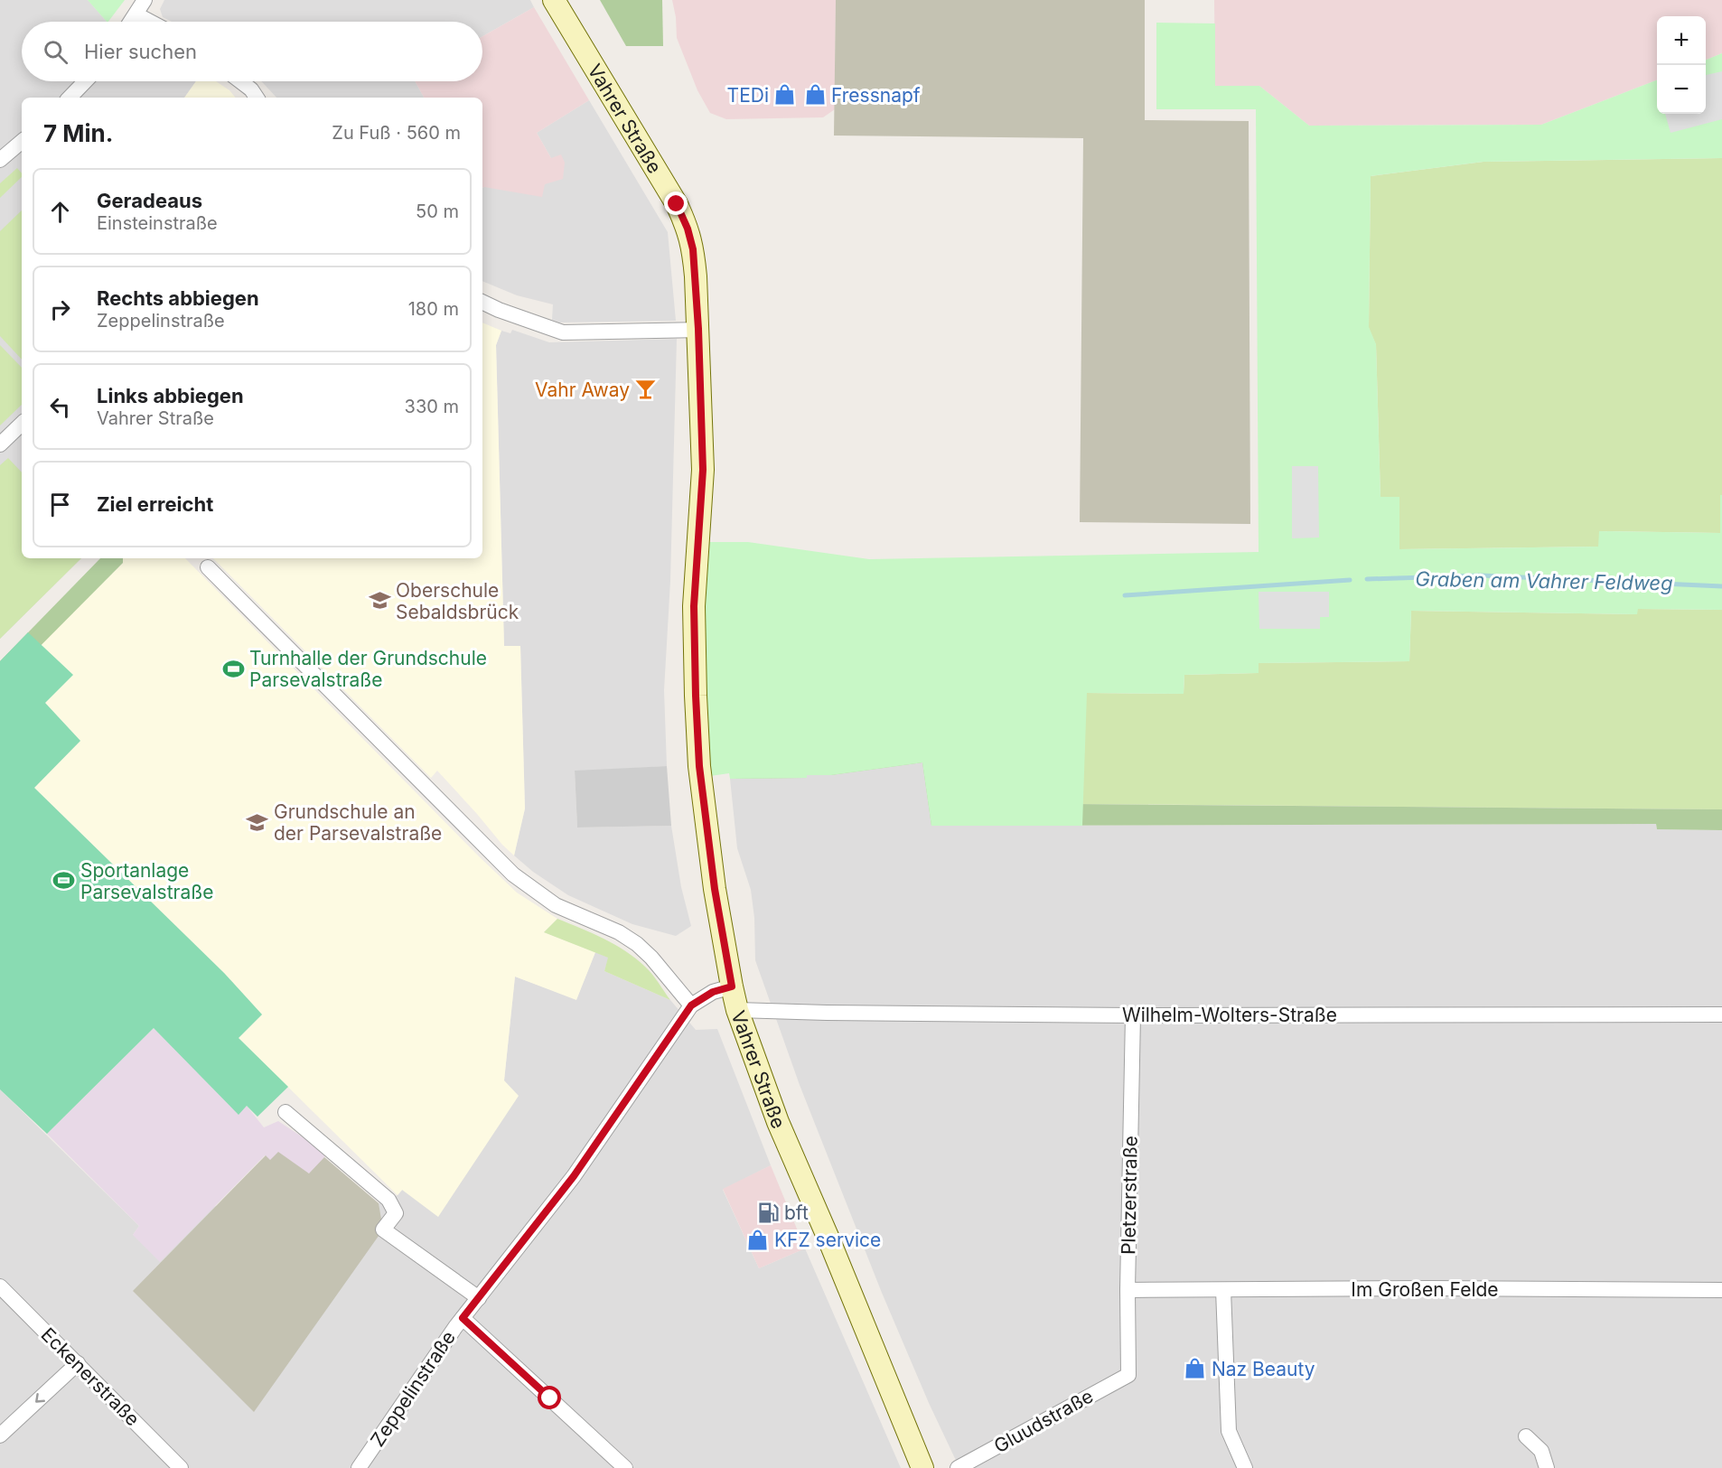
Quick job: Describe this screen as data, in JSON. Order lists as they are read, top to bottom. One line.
{"streets":{"main road":["Vahrer Straße"],"street":["Wilhelm-Wolters-Straße","Pletzerstraße","Im Großen Felde","Eckenerstraße","Zeppelinstraße","Gluudstraße"]},"crossings":[["Vahrer Straße","Wilhelm-Wolters-Straße"],["Vahrer Straße","Zeppelinstraße"],["Wilhelm-Wolters-Straße","Pletzerstraße"],["Pletzerstraße","Im Großen Felde"],["Pletzerstraße","Gluudstraße"]],"water":["Graben am Vahrer Feldweg"],"places":{"shop":["TEDi","Fressnapf","KFZ service","Naz Beauty"],"bar":["Vahr Away"],"school or university":["Oberschule Sebaldsbrück","Grundschule an der Parsevalstraße"],"sports":["Turnhalle der Grundschule Parsevalstraße","Sportanlage Parsevalstraße"],"fuel station":["bft"]},"page":{"map_buttons":["+","−"],"search":"Hier suchen","heading":["7 Min.","Zu Fuß · 560 m"],"list":[["Geradeaus","Einsteinstraße","50 m"],["Rechts abbiegen","Zeppelinstraße","180 m"],["Links abbiegen","Vahrer Straße","330 m"],"Ziel erreicht"]}}
